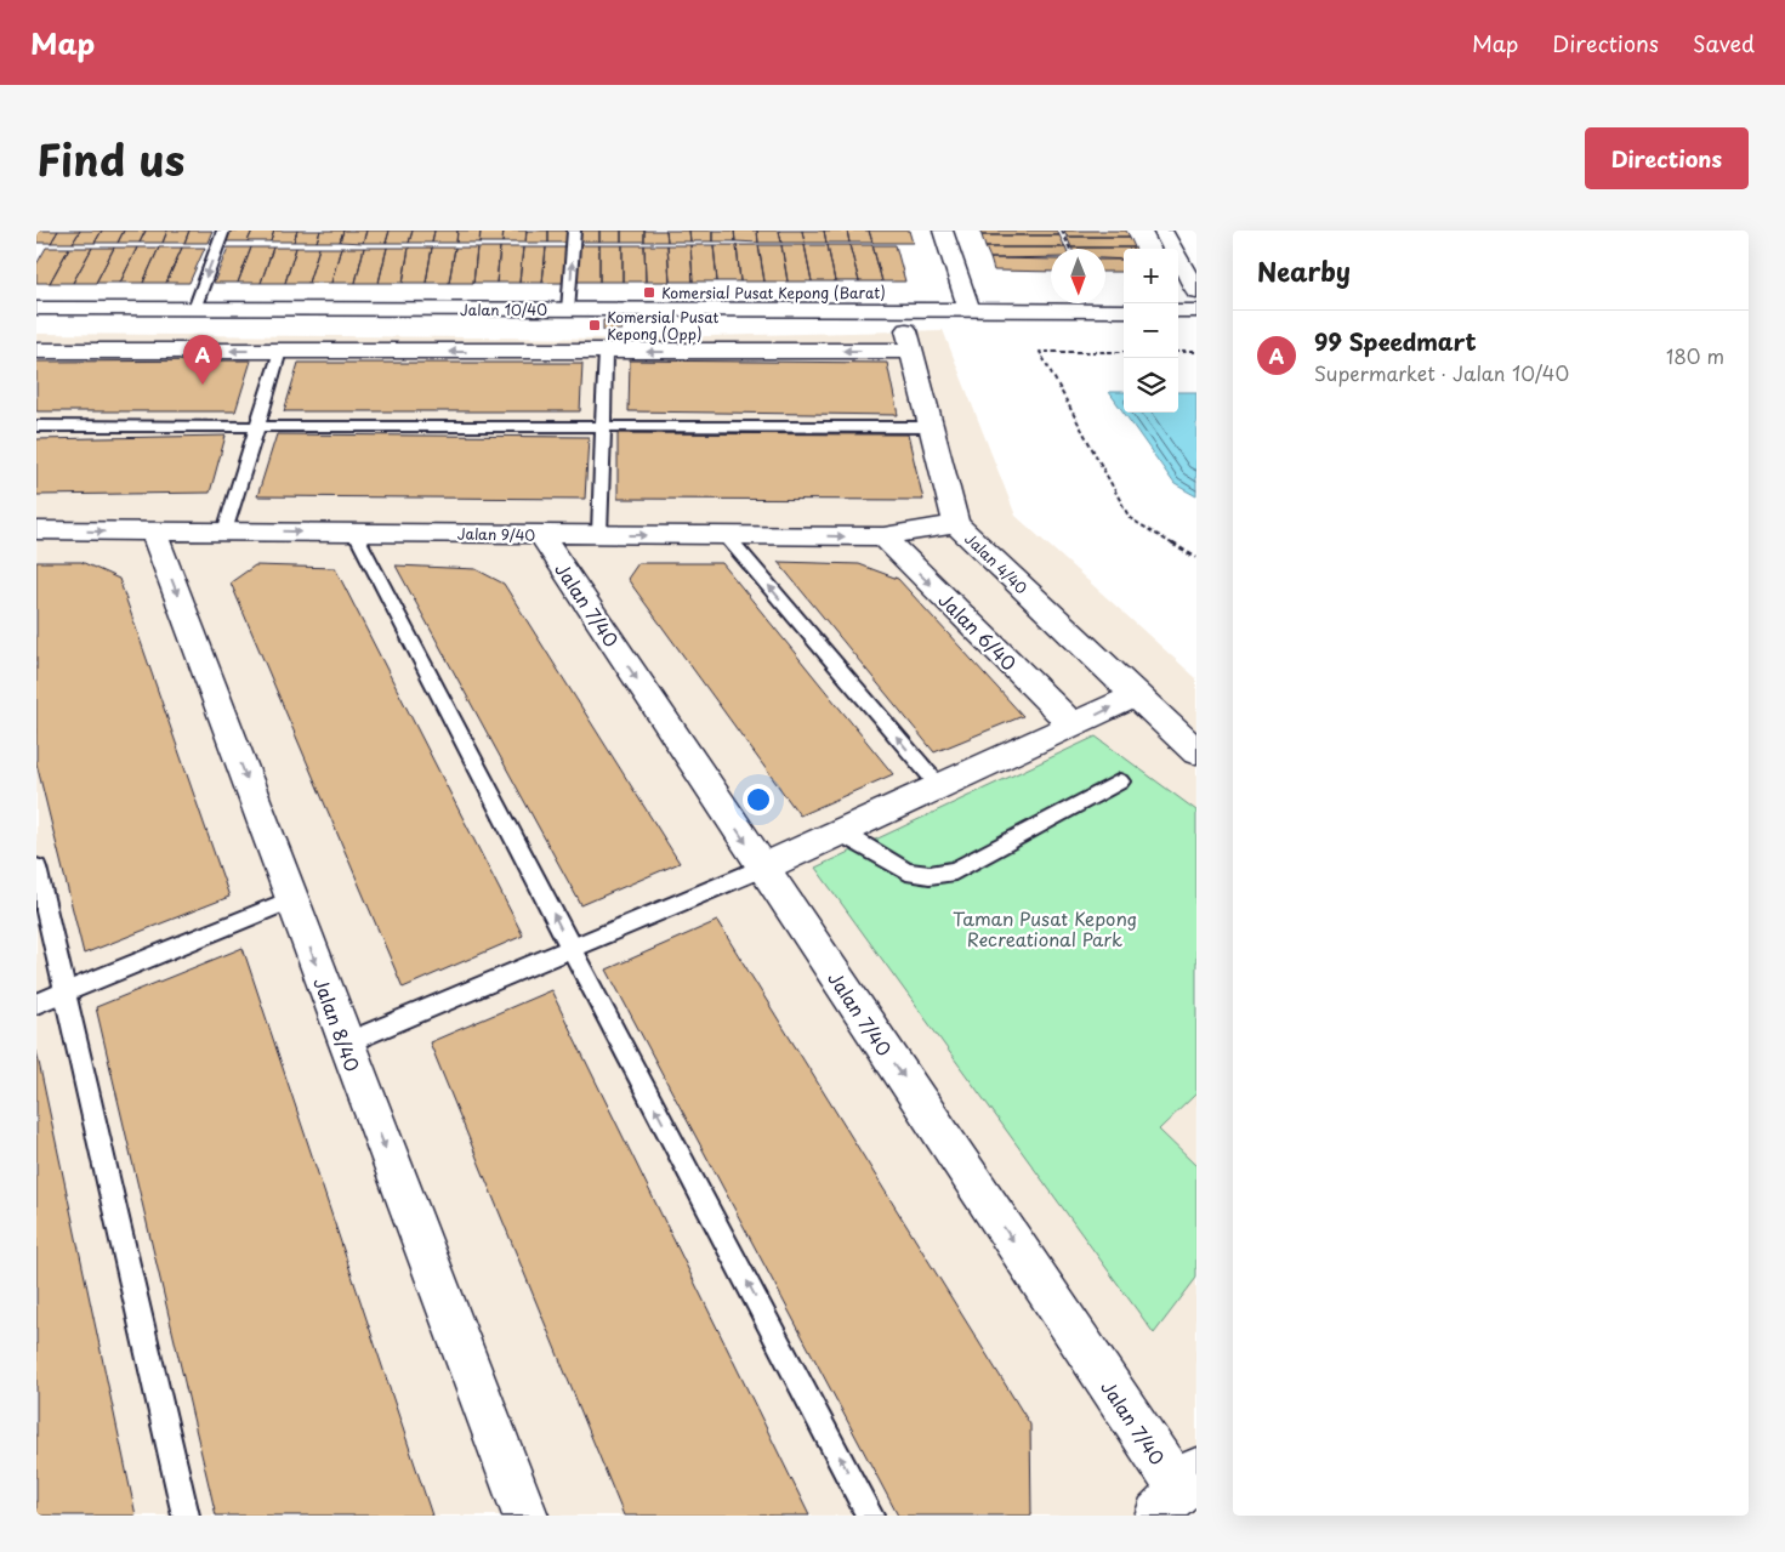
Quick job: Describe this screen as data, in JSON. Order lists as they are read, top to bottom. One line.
{"streets":{"street":["Jalan 10/40","Jalan 9/40","Jalan 4/40","Jalan 7/40","Jalan 6/40","Jalan 8/40"]},"crossings":[["Jalan 10/40","Jalan 4/40"],["Jalan 9/40","Jalan 4/40"],["Jalan 9/40","Jalan 7/40"],["Jalan 9/40","Jalan 6/40"],["Jalan 9/40","Jalan 8/40"]],"one_way":["Jalan 7/40","Jalan 6/40","Jalan 8/40"],"parks":["Taman Pusat Kepong Recreational Park"],"places":{"transit":["Komersial Pusat Kepong (Barat)","Komersial Pusat Kepong (Opp)"]},"north":"bottom","page":{"header":"Map","nav":["Map","Directions","Saved"],"title":"Find us","buttons":"Directions","heading":"Nearby","map_buttons":["+","−"],"list":[{"mark":"A","name":"99 Speedmart","note":"Supermarket · Jalan 10/40","value":"180 m"}],"pins":"A"}}
